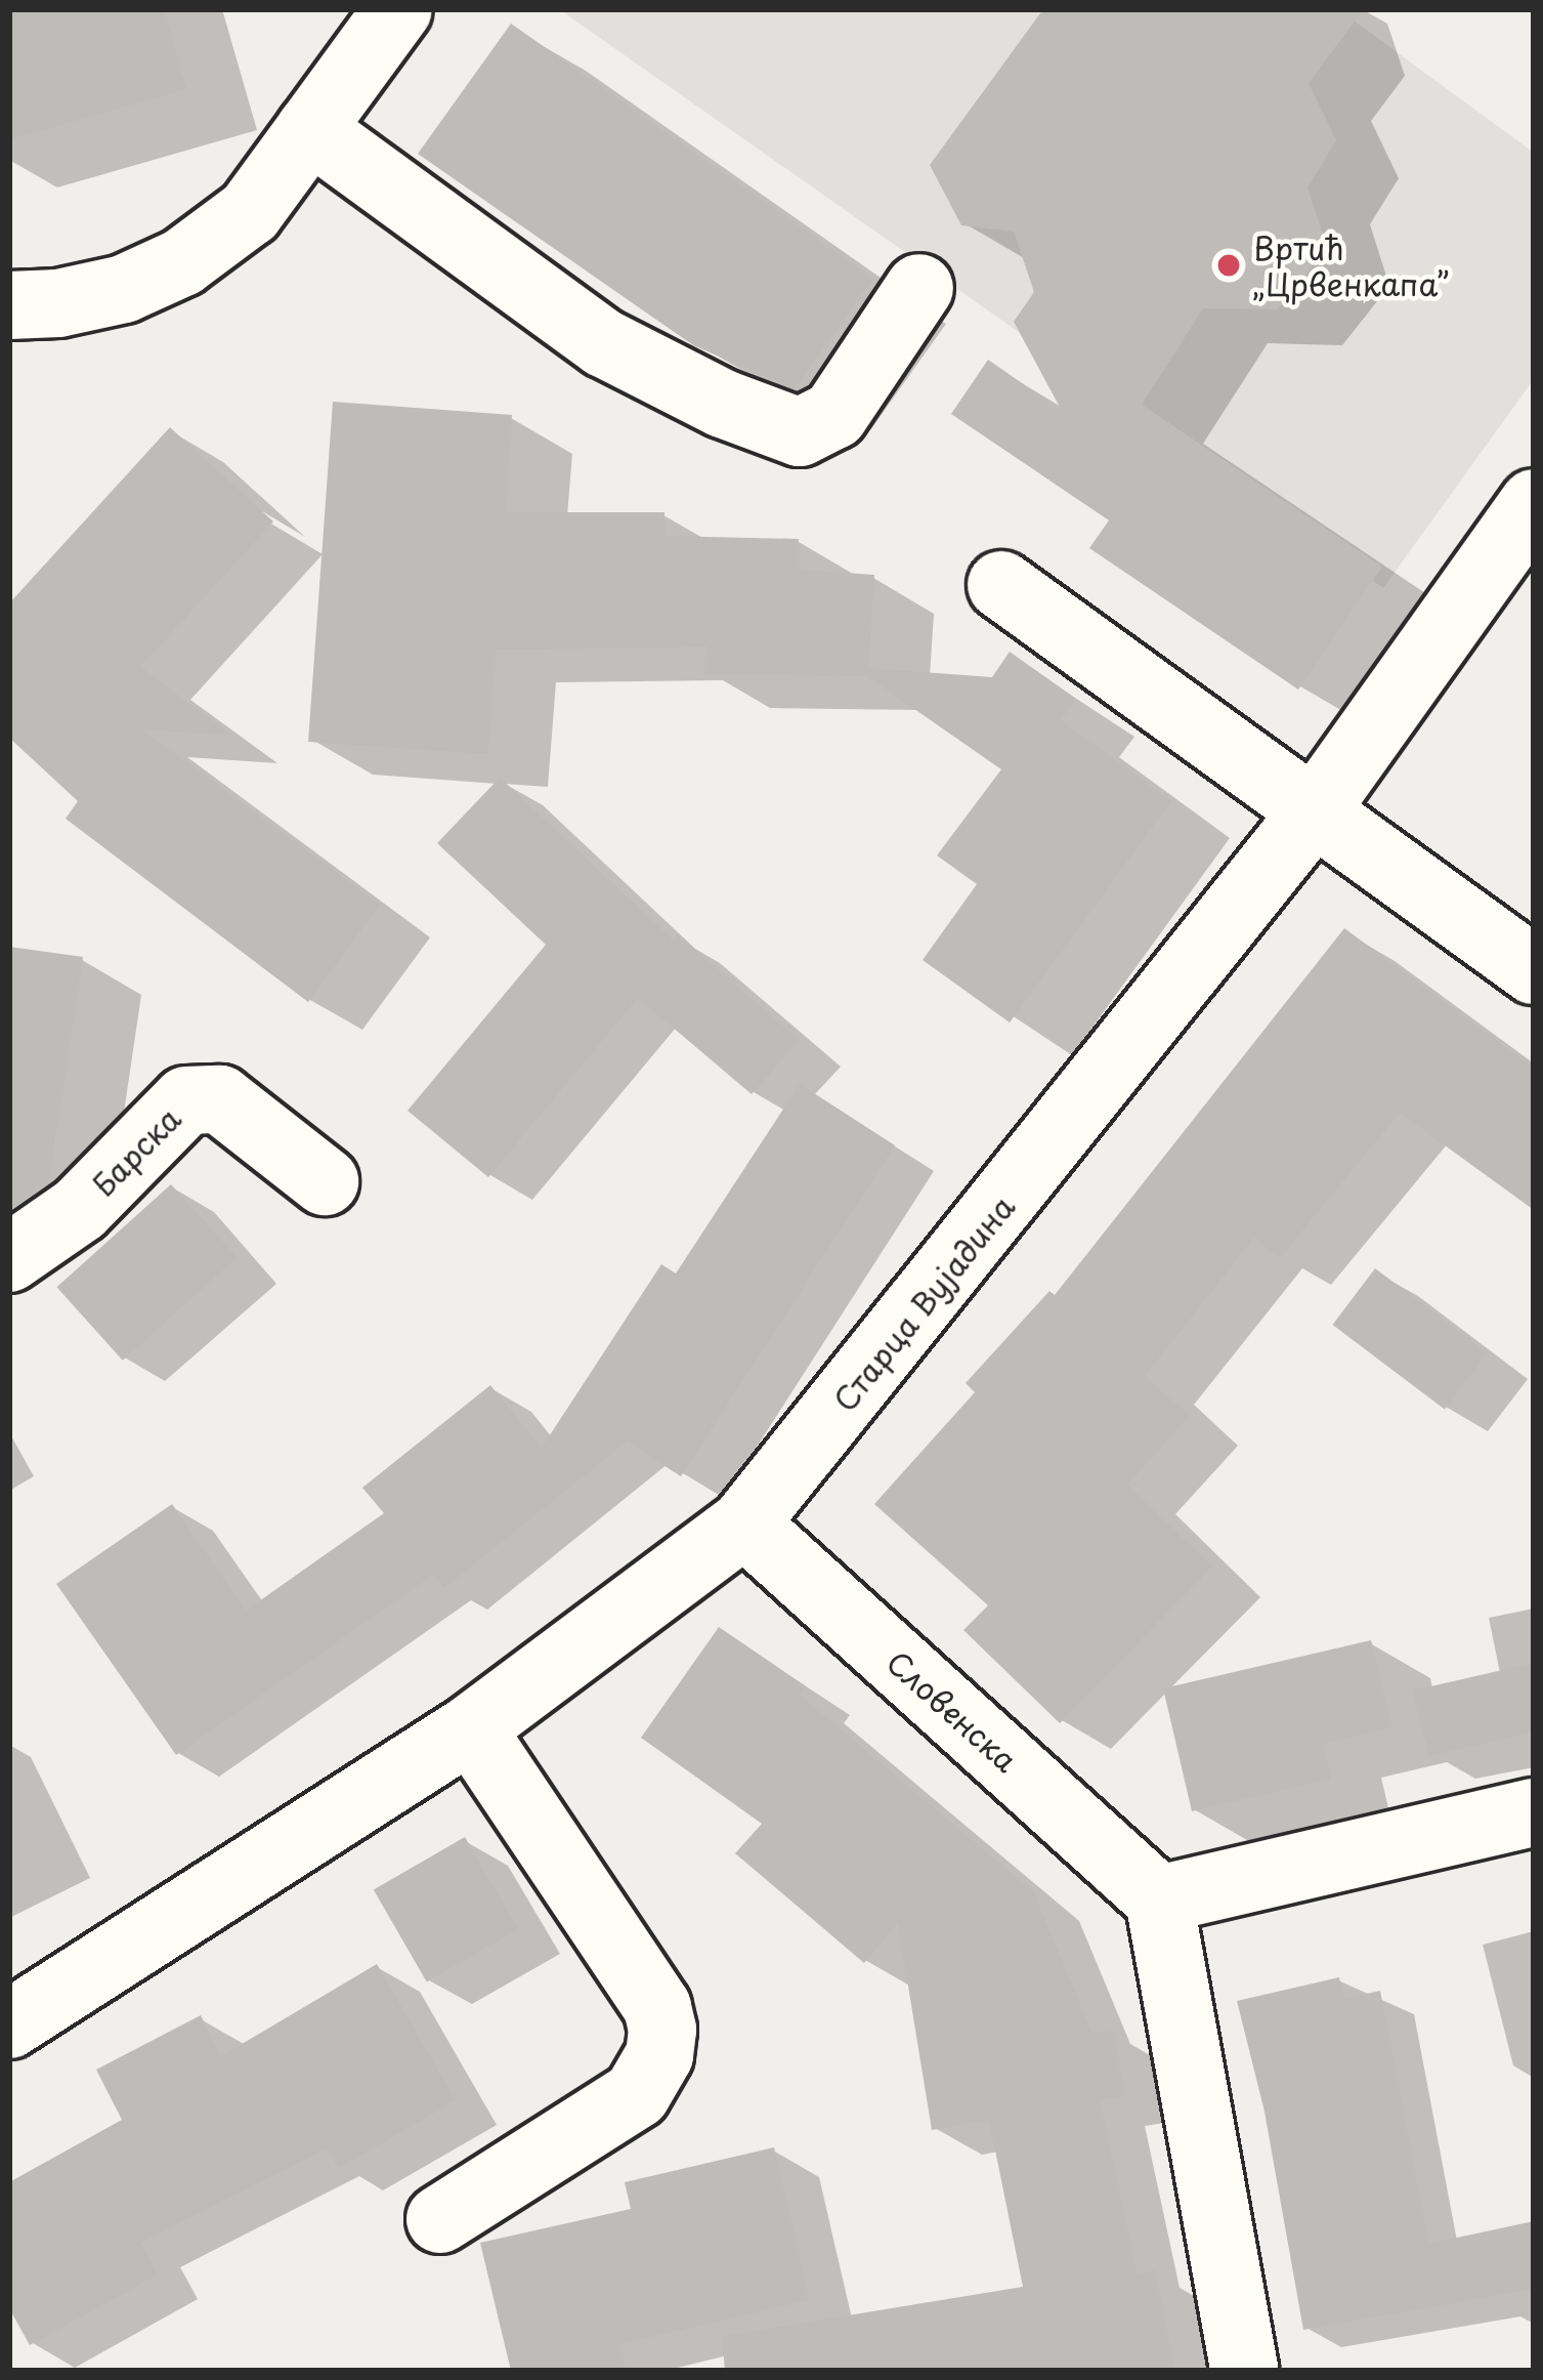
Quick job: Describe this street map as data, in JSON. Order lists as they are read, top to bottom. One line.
{"streets":{"street":["Барска","Старца Вујадина","Словенска"]},"crossings":[["Старца Вујадина","Словенска"]],"places":["Вртић „Црвенкапа”"]}
